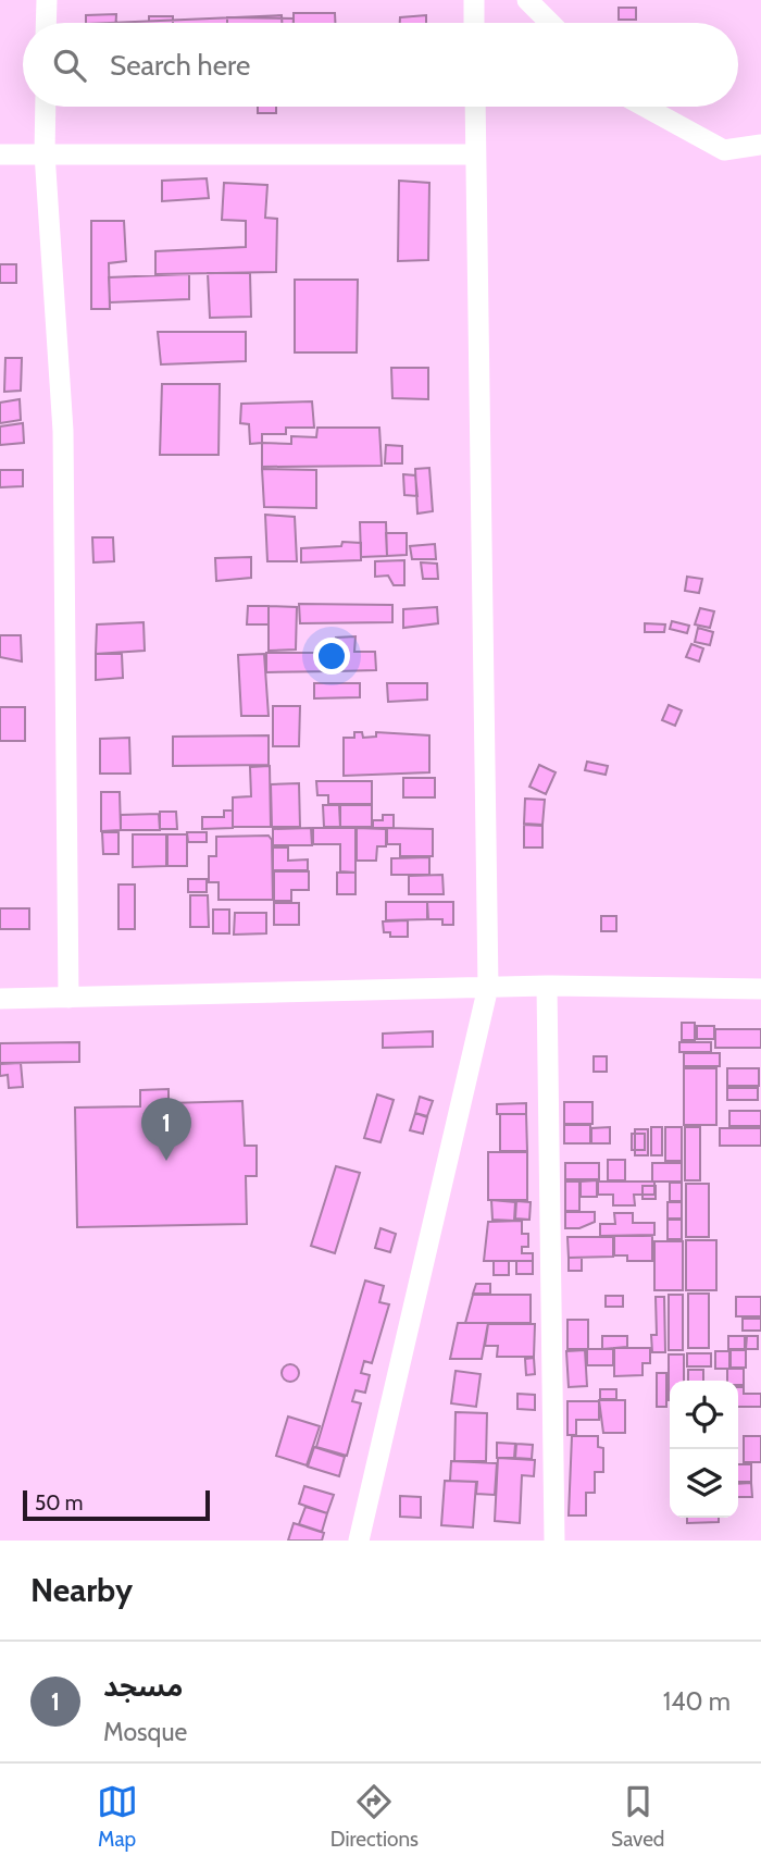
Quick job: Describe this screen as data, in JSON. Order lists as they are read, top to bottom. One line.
{"scale_bar":"50 m","page":{"search":"Search here","pins":"1","scale":"50 m","heading":"Nearby","list":[{"mark":"1","name":"مسجد","note":"Mosque","value":"140 m"}],"nav":["Map","Directions","Saved"]}}
